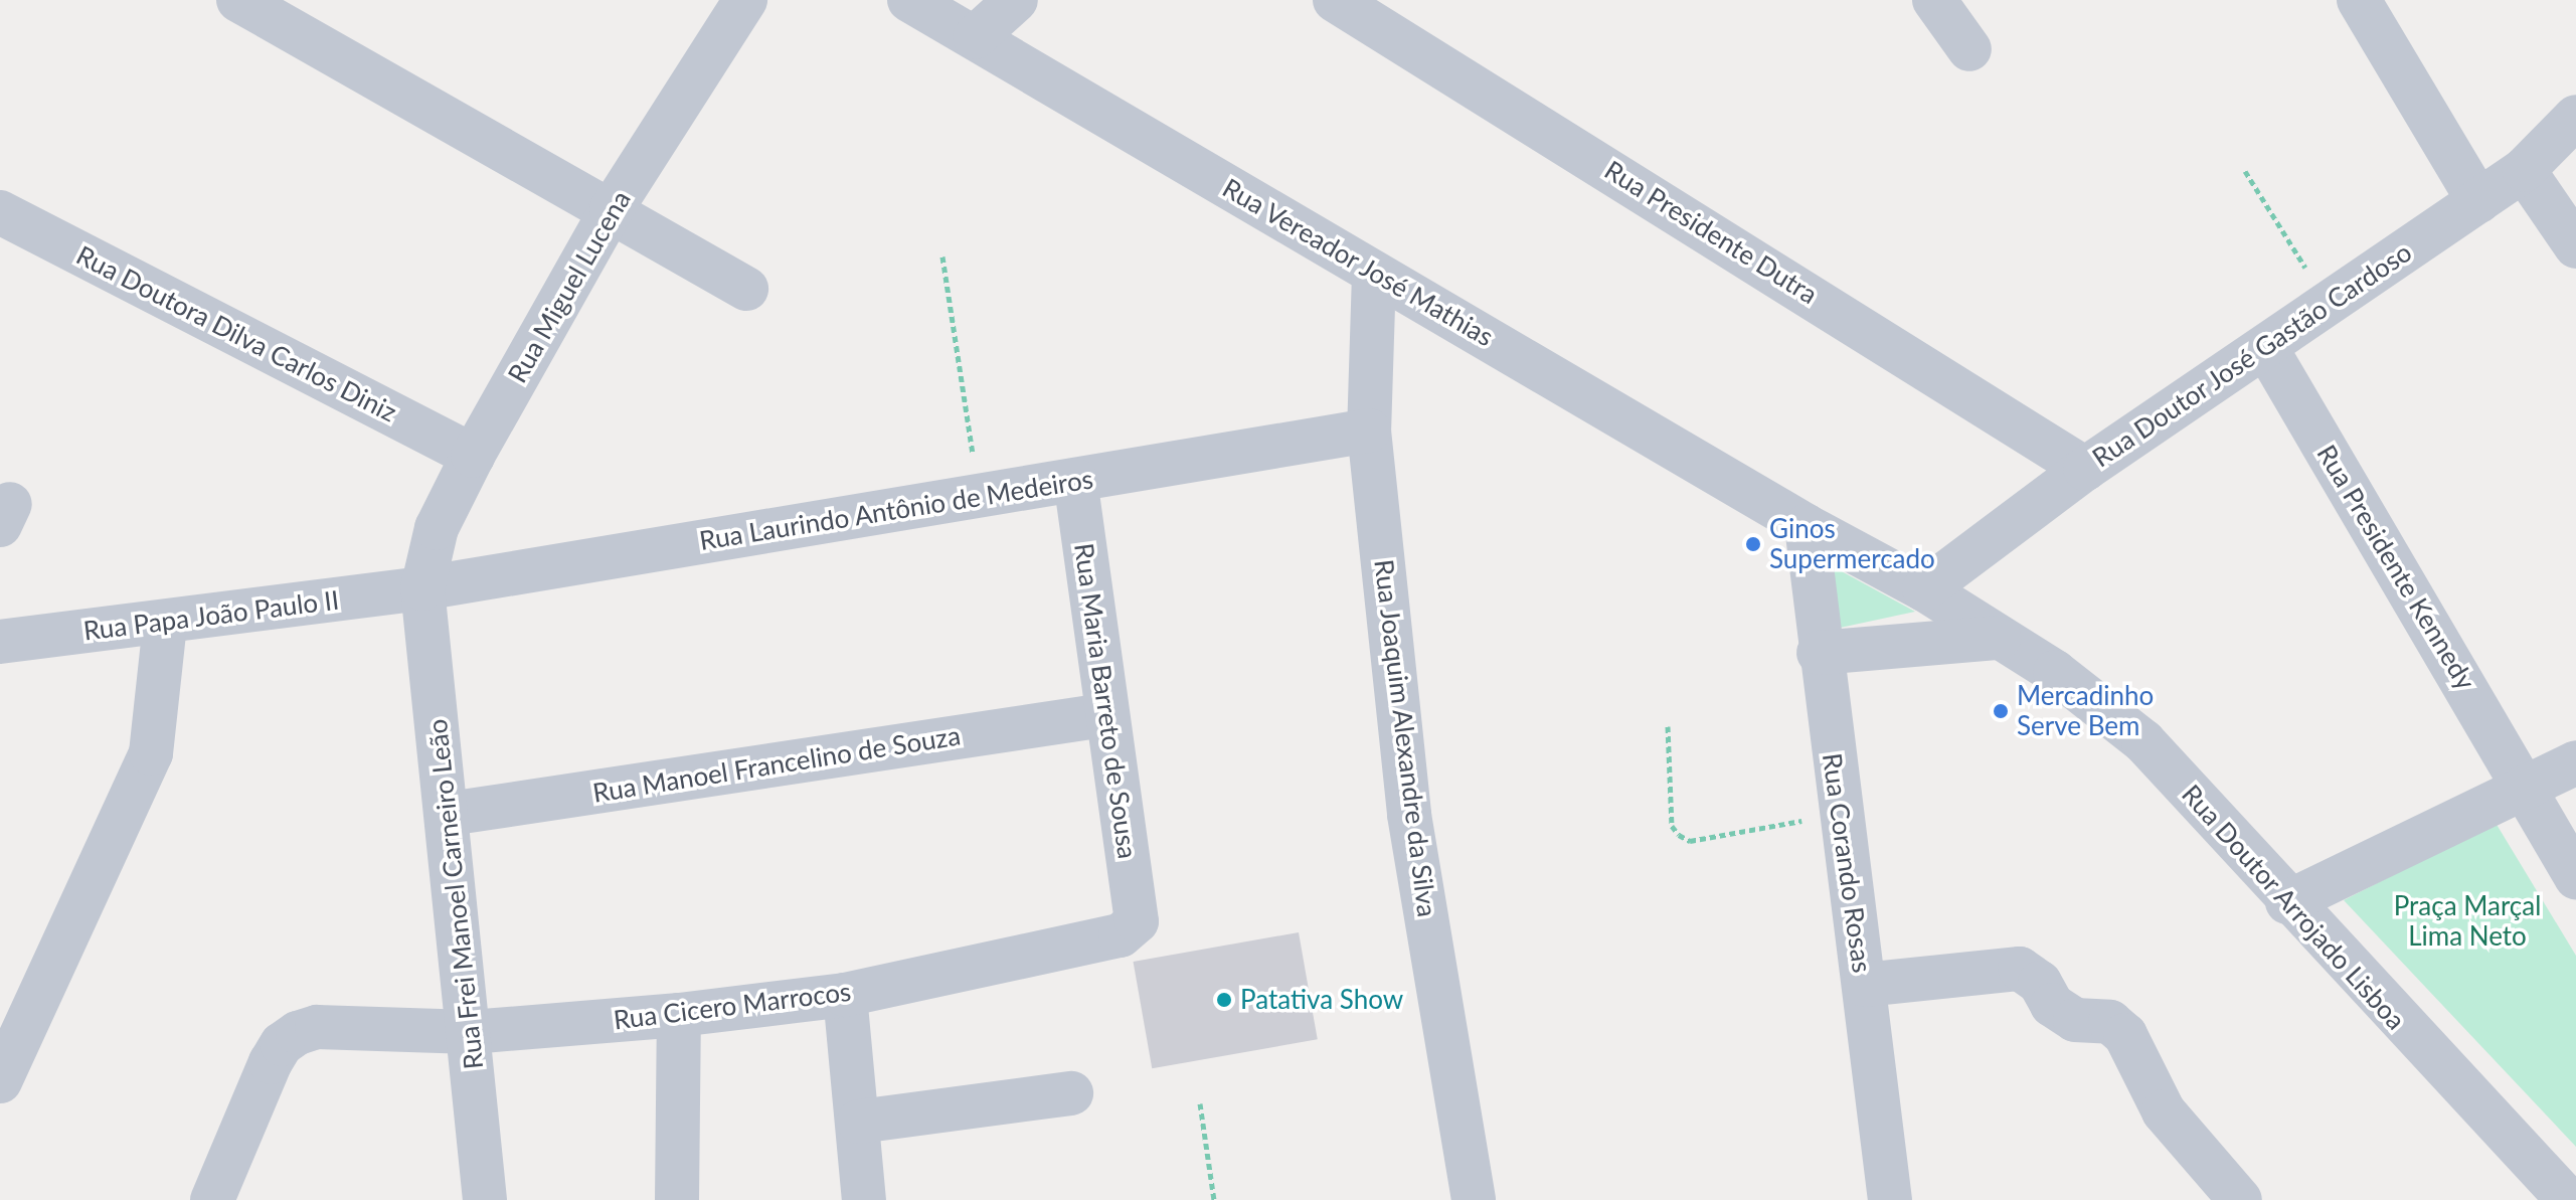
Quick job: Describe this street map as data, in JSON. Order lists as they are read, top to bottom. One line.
{"streets":{"street":["Rua Presidente Dutra","Rua Vereador José Mathias","Rua Miguel Lucena","Rua Doutora Dilva Carlos Diniz","Rua Doutor José Gastão Cardoso","Rua Laurindo Antônio de Medeiros","Rua Presidente Kennedy","Rua Papa João Paulo II","Rua Maria Barreto de Sousa","Rua Joaquim Alexandre da Silva","Rua Manoel Francelino de Souza","Rua Corando Rosas","Rua Frei Manoel Carneiro Leão","Rua Doutor Arrojado Lisboa","Rua Cicero Marrocos"]},"crossings":[["Rua Presidente Dutra","Rua Doutor José Gastão Cardoso"],["Rua Vereador José Mathias","Rua Doutor José Gastão Cardoso"],["Rua Vereador José Mathias","Rua Joaquim Alexandre da Silva"],["Rua Vereador José Mathias","Rua Corando Rosas"],["Rua Vereador José Mathias","Rua Doutor Arrojado Lisboa"],["Rua Miguel Lucena","Rua Doutora Dilva Carlos Diniz"],["Rua Miguel Lucena","Rua Laurindo Antônio de Medeiros"],["Rua Miguel Lucena","Rua Papa João Paulo II"],["Rua Miguel Lucena","Rua Frei Manoel Carneiro Leão"],["Rua Doutor José Gastão Cardoso","Rua Presidente Kennedy"],["Rua Doutor José Gastão Cardoso","Rua Doutor Arrojado Lisboa"],["Rua Laurindo Antônio de Medeiros","Rua Papa João Paulo II"],["Rua Laurindo Antônio de Medeiros","Rua Maria Barreto de Sousa"],["Rua Laurindo Antônio de Medeiros","Rua Joaquim Alexandre da Silva"],["Rua Laurindo Antônio de Medeiros","Rua Frei Manoel Carneiro Leão"],["Rua Papa João Paulo II","Rua Frei Manoel Carneiro Leão"],["Rua Maria Barreto de Sousa","Rua Manoel Francelino de Souza"],["Rua Maria Barreto de Sousa","Rua Cicero Marrocos"],["Rua Manoel Francelino de Souza","Rua Frei Manoel Carneiro Leão"],["Rua Frei Manoel Carneiro Leão","Rua Cicero Marrocos"]],"parks":["Praça Marçal Lima Neto"],"places":["Ginos Supermercado","Mercadinho Serve Bem","Patativa Show"]}
